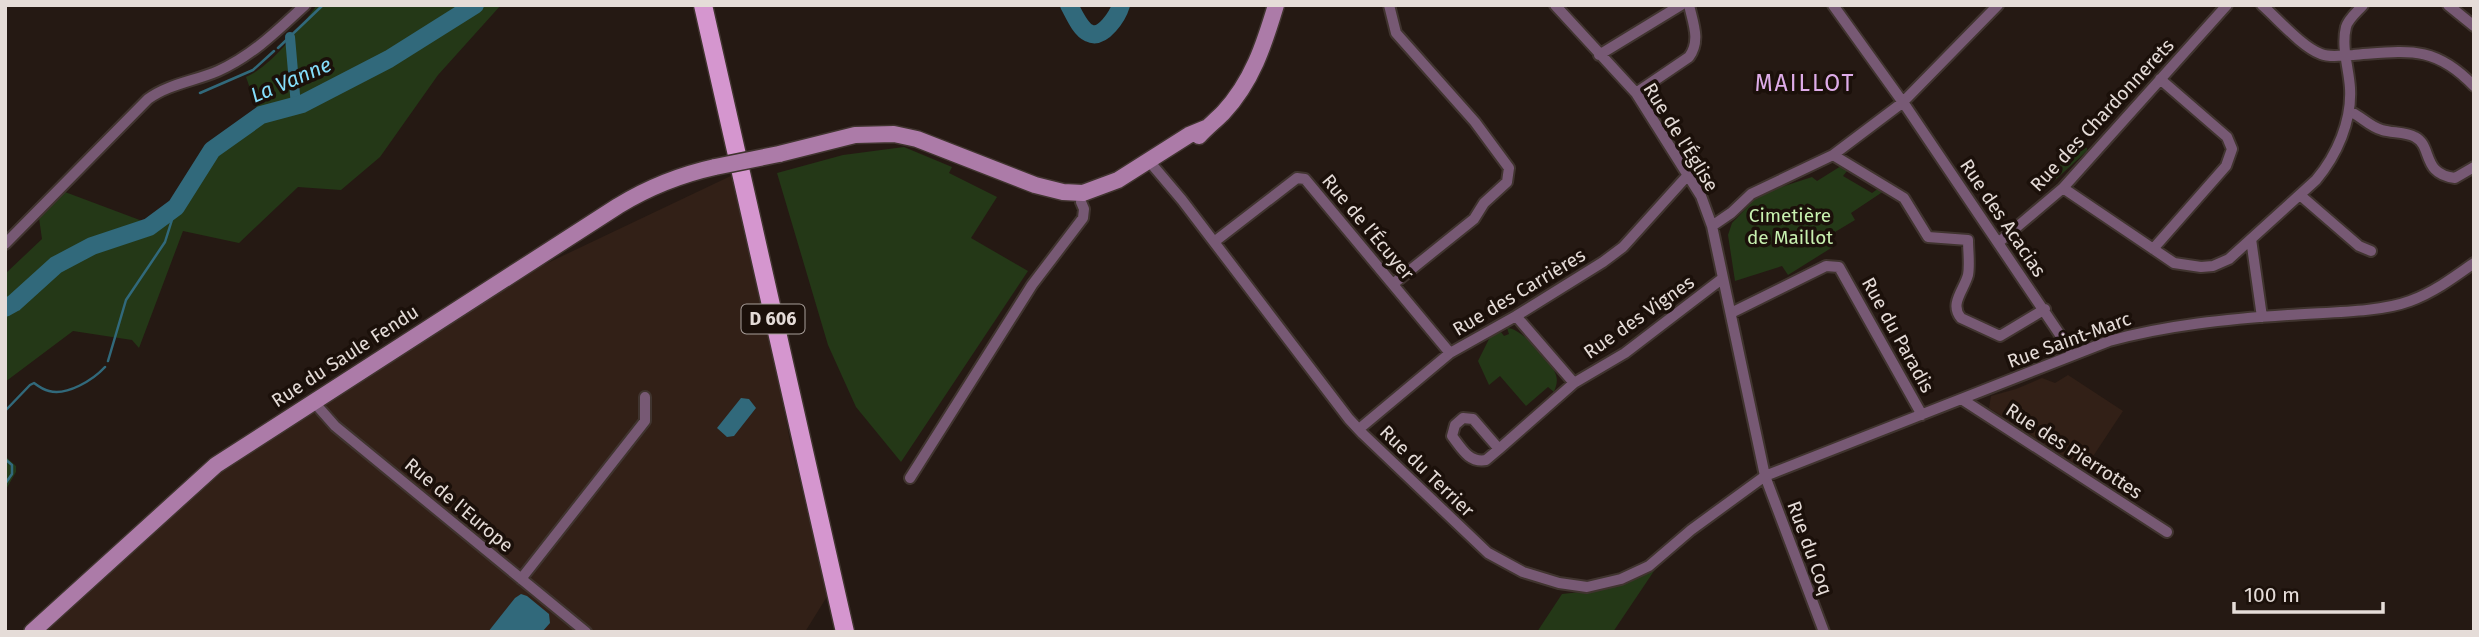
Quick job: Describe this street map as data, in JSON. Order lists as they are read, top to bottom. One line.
{"streets":{"main road":["D 606"],"street":["Rue des Chardonnerets","Rue de l'Église","Rue des Acacias","Rue de l’Écuyer","Rue des Carrières","Rue des Vignes","Rue du Paradis","Rue Saint-Marc","Rue du Saule Fendu","Rue des Pierrottes","Rue du Terrier","Rue de l'Europe","Rue du Coq"]},"crossings":[["Rue des Chardonnerets","Rue des Acacias"],["Rue de l'Église","Rue des Carrières"],["Rue de l'Église","Rue des Vignes"],["Rue de l'Église","Rue du Paradis"],["Rue de l'Église","Rue Saint-Marc"],["Rue de l'Église","Rue du Terrier"],["Rue de l'Église","Rue du Coq"],["Rue des Acacias","Rue Saint-Marc"],["Rue de l’Écuyer","Rue des Carrières"],["Rue de l’Écuyer","Rue du Terrier"],["Rue des Carrières","Rue des Vignes"],["Rue des Carrières","Rue du Terrier"],["Rue du Paradis","Rue Saint-Marc"],["Rue Saint-Marc","Rue des Pierrottes"],["Rue Saint-Marc","Rue du Terrier"],["Rue Saint-Marc","Rue du Coq"],["Rue du Saule Fendu","Rue de l'Europe"],["Rue du Terrier","Rue du Coq"]],"districts":["MAILLOT"],"water":["La Vanne"],"parks":["Cimetière de Maillot"],"scale_bar":"100 m"}
